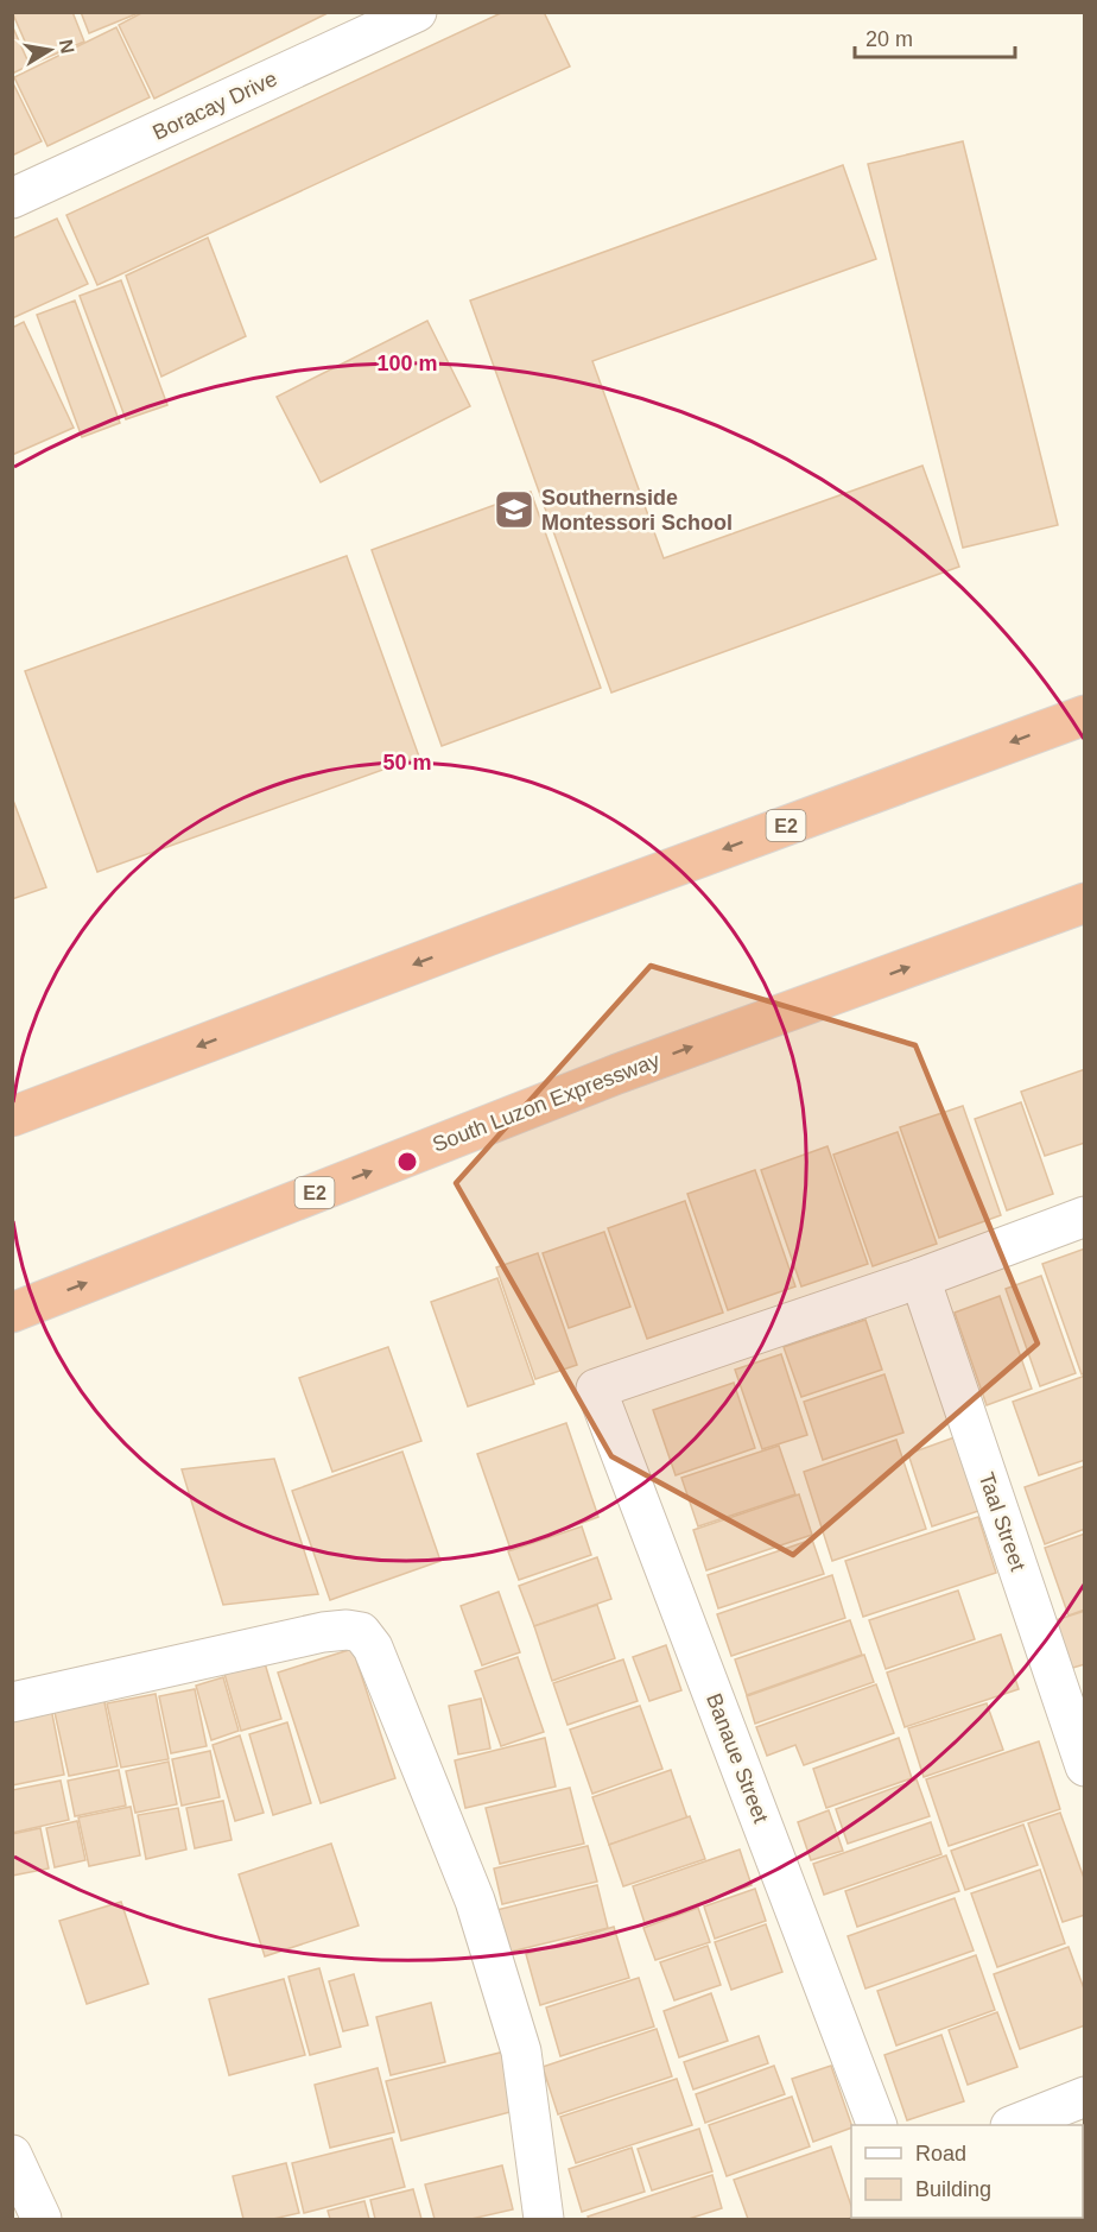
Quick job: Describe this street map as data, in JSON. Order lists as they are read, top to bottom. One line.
{"streets":{"highway":["E2","South Luzon Expressway"],"street":["Boracay Drive","Taal Street","Banaue Street"]},"crossings":[["Taal Street","Banaue Street"]],"places":{"school or university":["Southernside Montessori School"]},"legend":["Road","Building"],"scale_bar":"20 m","north":"right","rings":["100 m","50 m"]}
